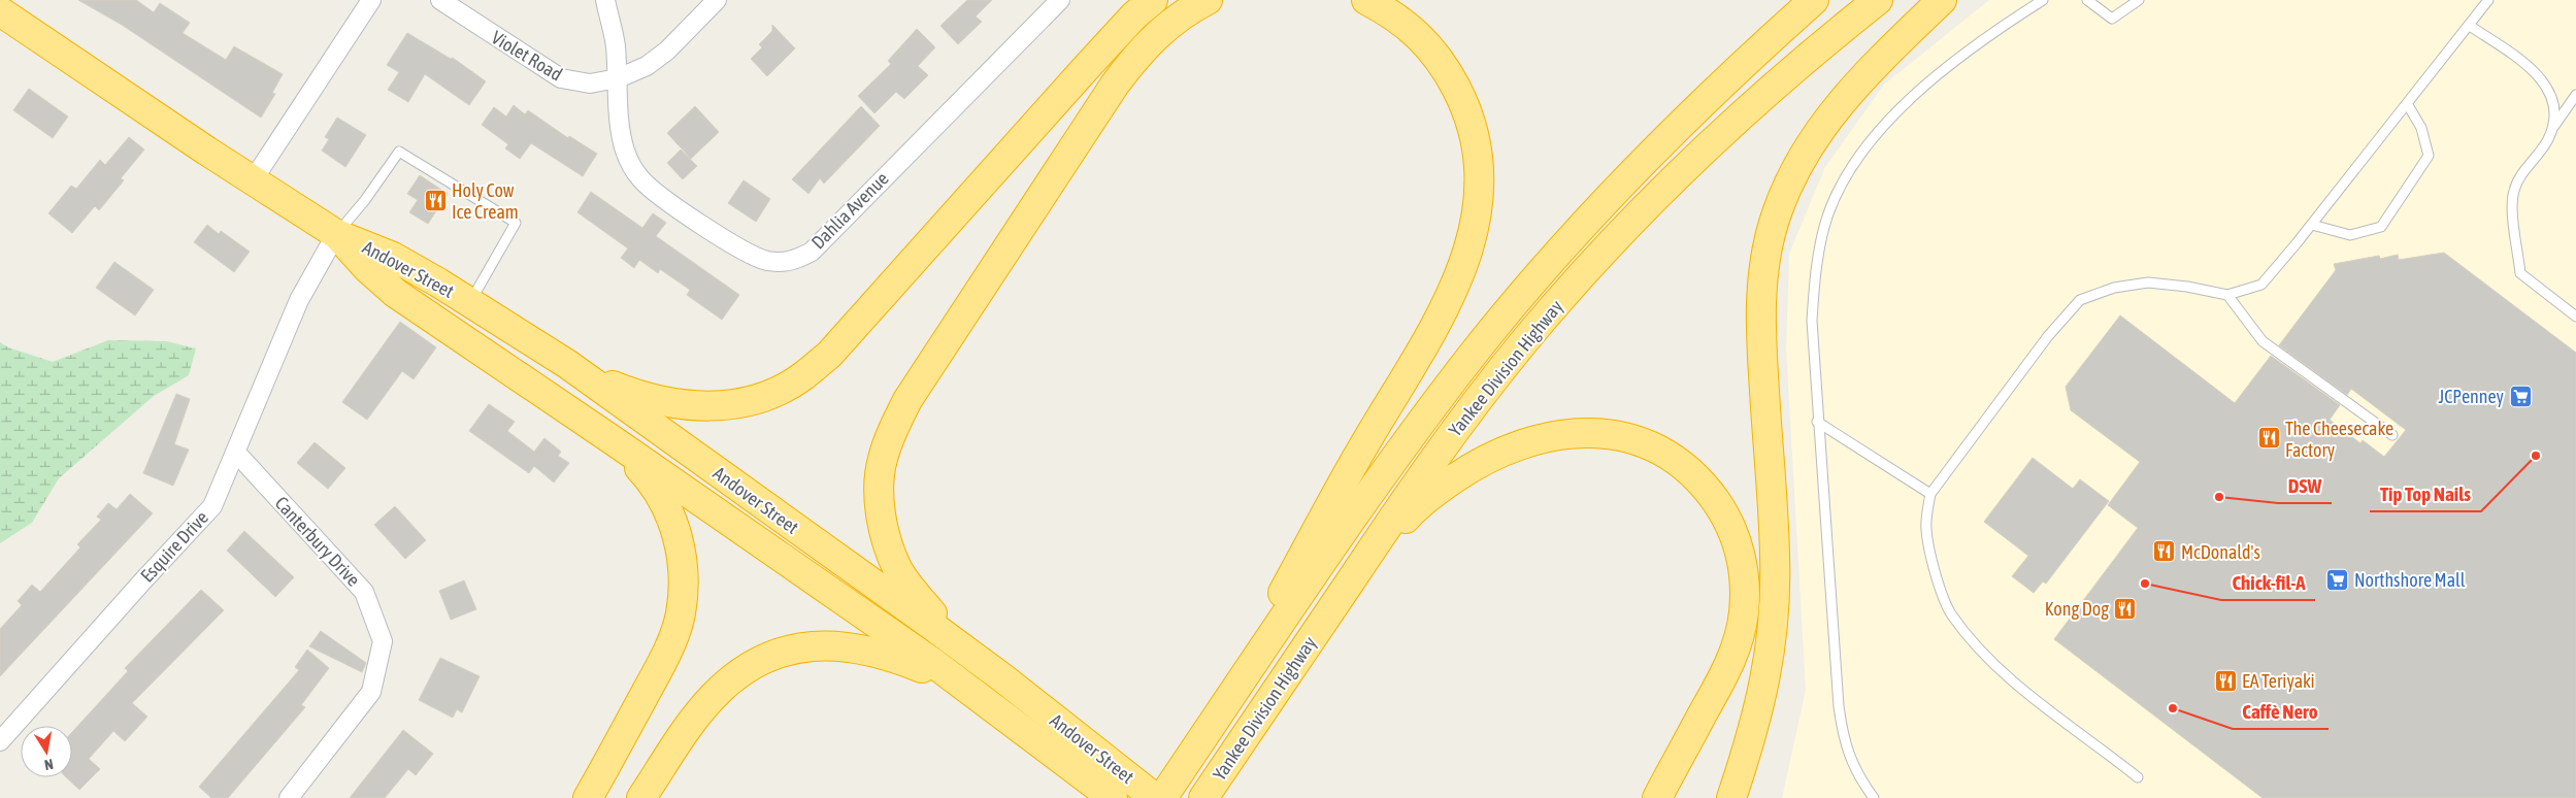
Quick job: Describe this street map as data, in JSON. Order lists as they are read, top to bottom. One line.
{"streets":{"highway":["Andover Street","Yankee Division Highway"],"street":["Violet Road","Dahlia Avenue","Canterbury Drive","Esquire Drive"]},"crossings":[["Violet Road","Dahlia Avenue"],["Andover Street","Esquire Drive"],["Canterbury Drive","Esquire Drive"]],"places":{"restaurant":["Holy Cow Ice Cream","The Cheesecake Factory","McDonald's","Kong Dog","EA Teriyaki"],"supermarket":["JCPenney","Northshore Mall"],"other":["Tip Top Nails","DSW","Chick-fil-A","Caffè Nero"]},"north":"bottom"}
